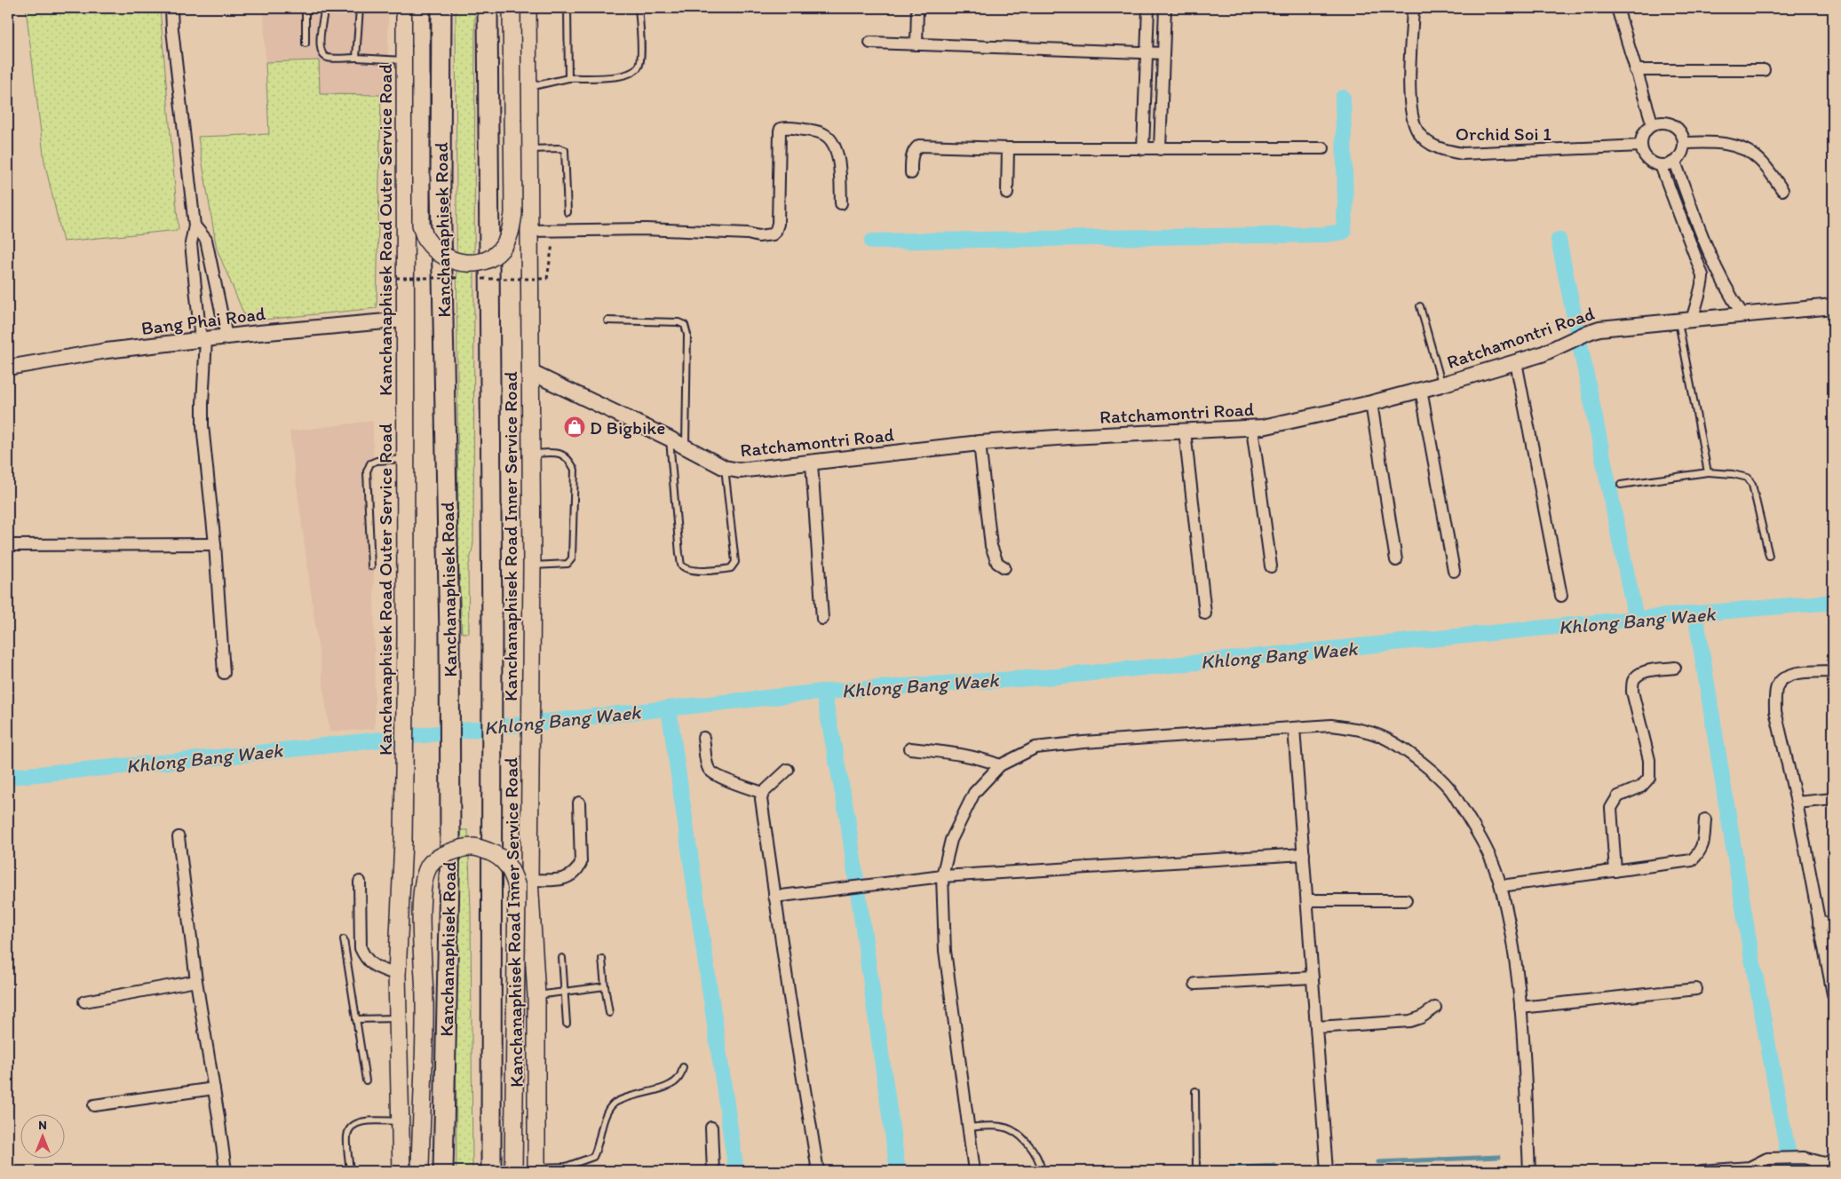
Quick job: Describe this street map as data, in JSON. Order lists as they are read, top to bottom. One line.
{"streets":{"highway":["Kanchanaphisek Road"],"main road":["Kanchanaphisek Road Outer Service Road","Kanchanaphisek Road Inner Service Road"],"street":["Orchid Soi 1","Bang Phai Road","Ratchamontri Road"]},"crossings":[["Kanchanaphisek Road Outer Service Road","Bang Phai Road"],["Ratchamontri Road","Kanchanaphisek Road Inner Service Road"]],"water":["Khlong Bang Waek"],"places":{"shop":["D Bigbike"]},"north":"top"}
